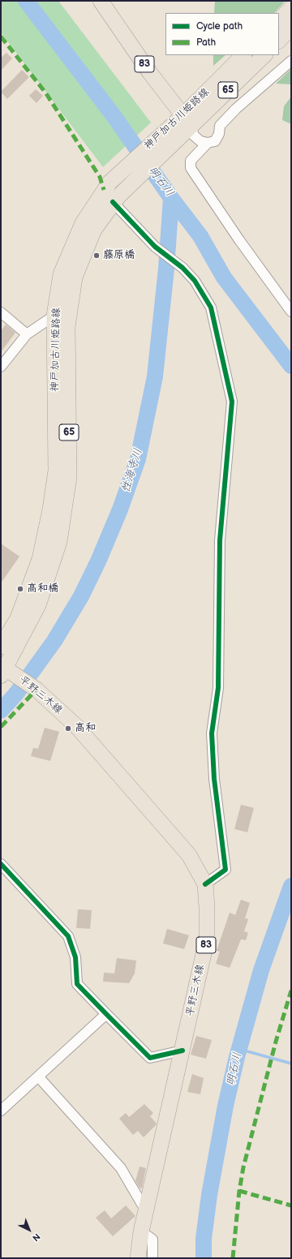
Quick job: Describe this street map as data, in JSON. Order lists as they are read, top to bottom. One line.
{"streets":{"main road":["83","65","神戸加古川姫路線","平野三木線"]},"crossings":[["83","神戸加古川姫路線"],["神戸加古川姫路線","平野三木線"]],"water":["明石川","性海寺川"],"places":["藤原橋","高和橋","高和"],"legend":["Cycle path","Path"],"north":"bottom right"}
